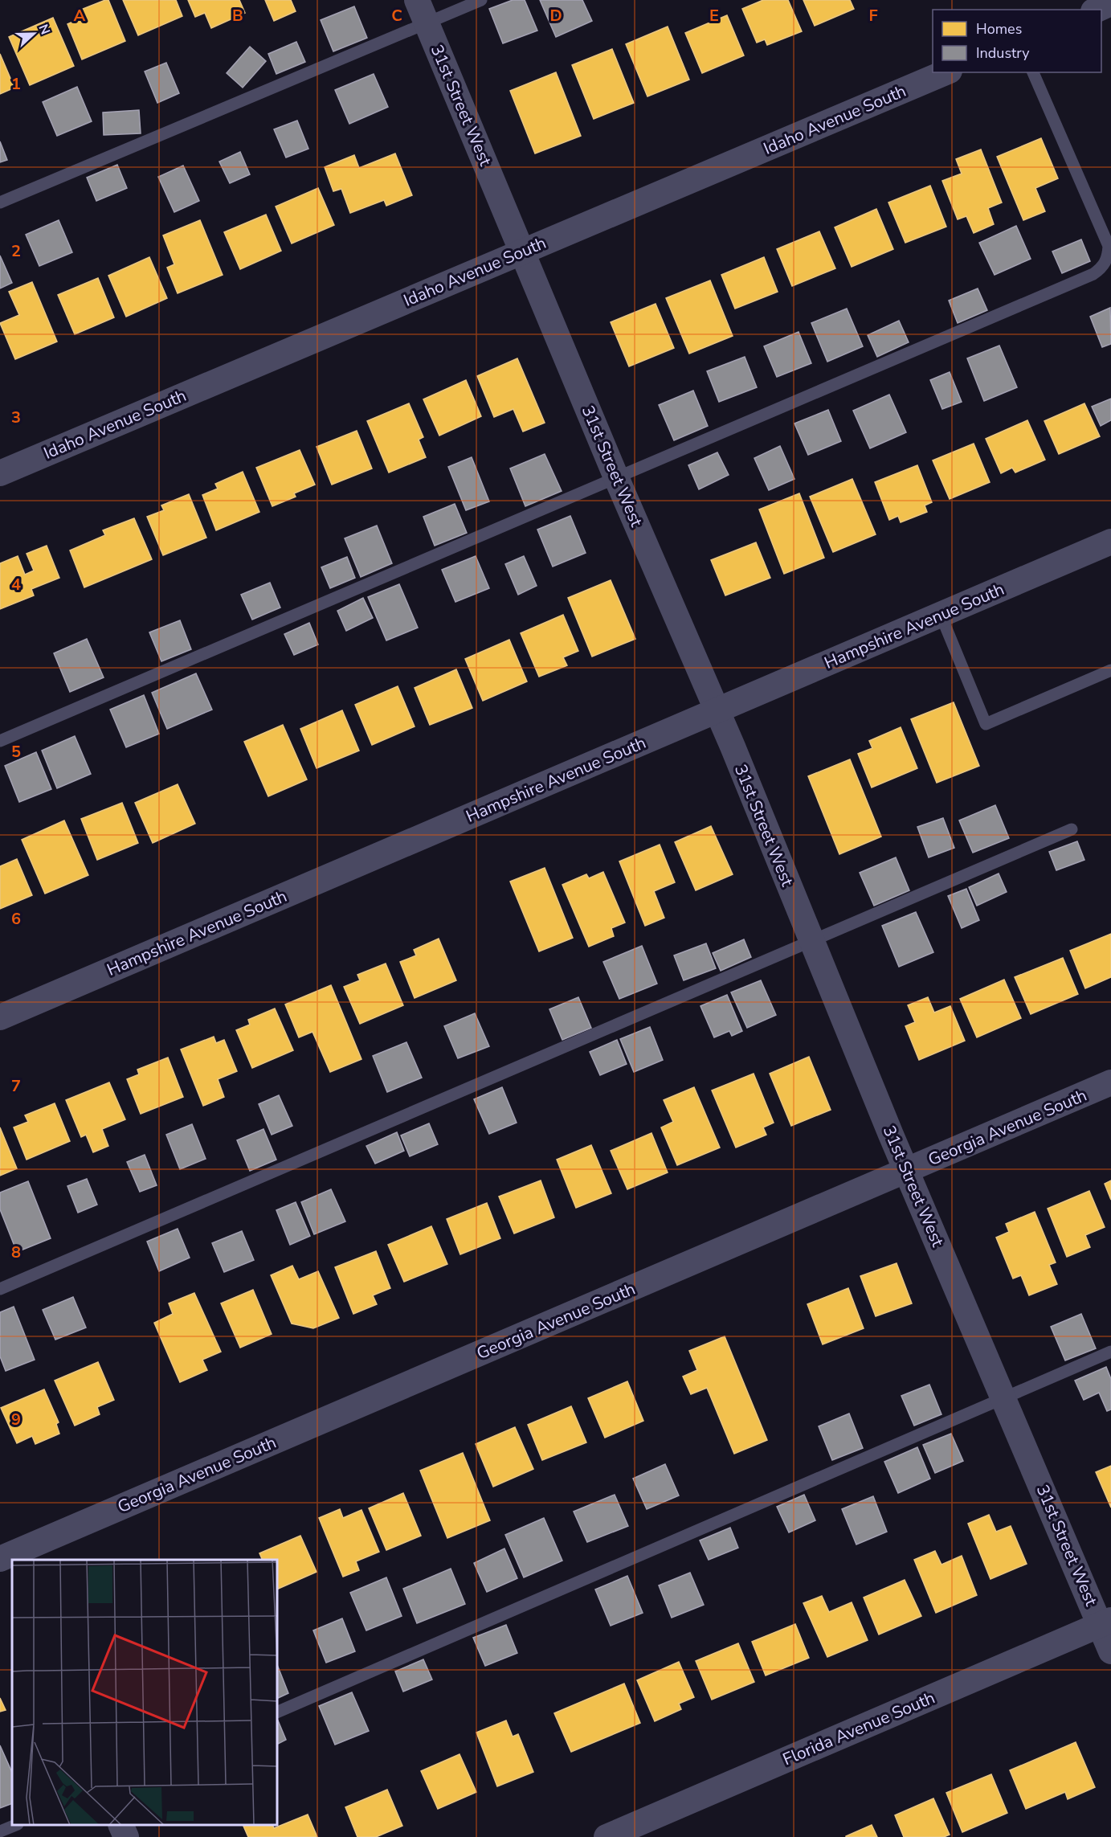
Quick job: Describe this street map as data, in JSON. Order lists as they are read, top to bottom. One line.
{"streets":{"street":["31st Street West","Idaho Avenue South","Hampshire Avenue South","Georgia Avenue South","Florida Avenue South"]},"crossings":[["31st Street West","Idaho Avenue South"],["31st Street West","Hampshire Avenue South"],["31st Street West","Georgia Avenue South"],["31st Street West","Florida Avenue South"]],"legend":["Homes","Industry"],"north":"right","grid":{"columns":["A","B","C","D","E","F"],"rows":["1","2","3","4","5","6","7","8","9"]}}
